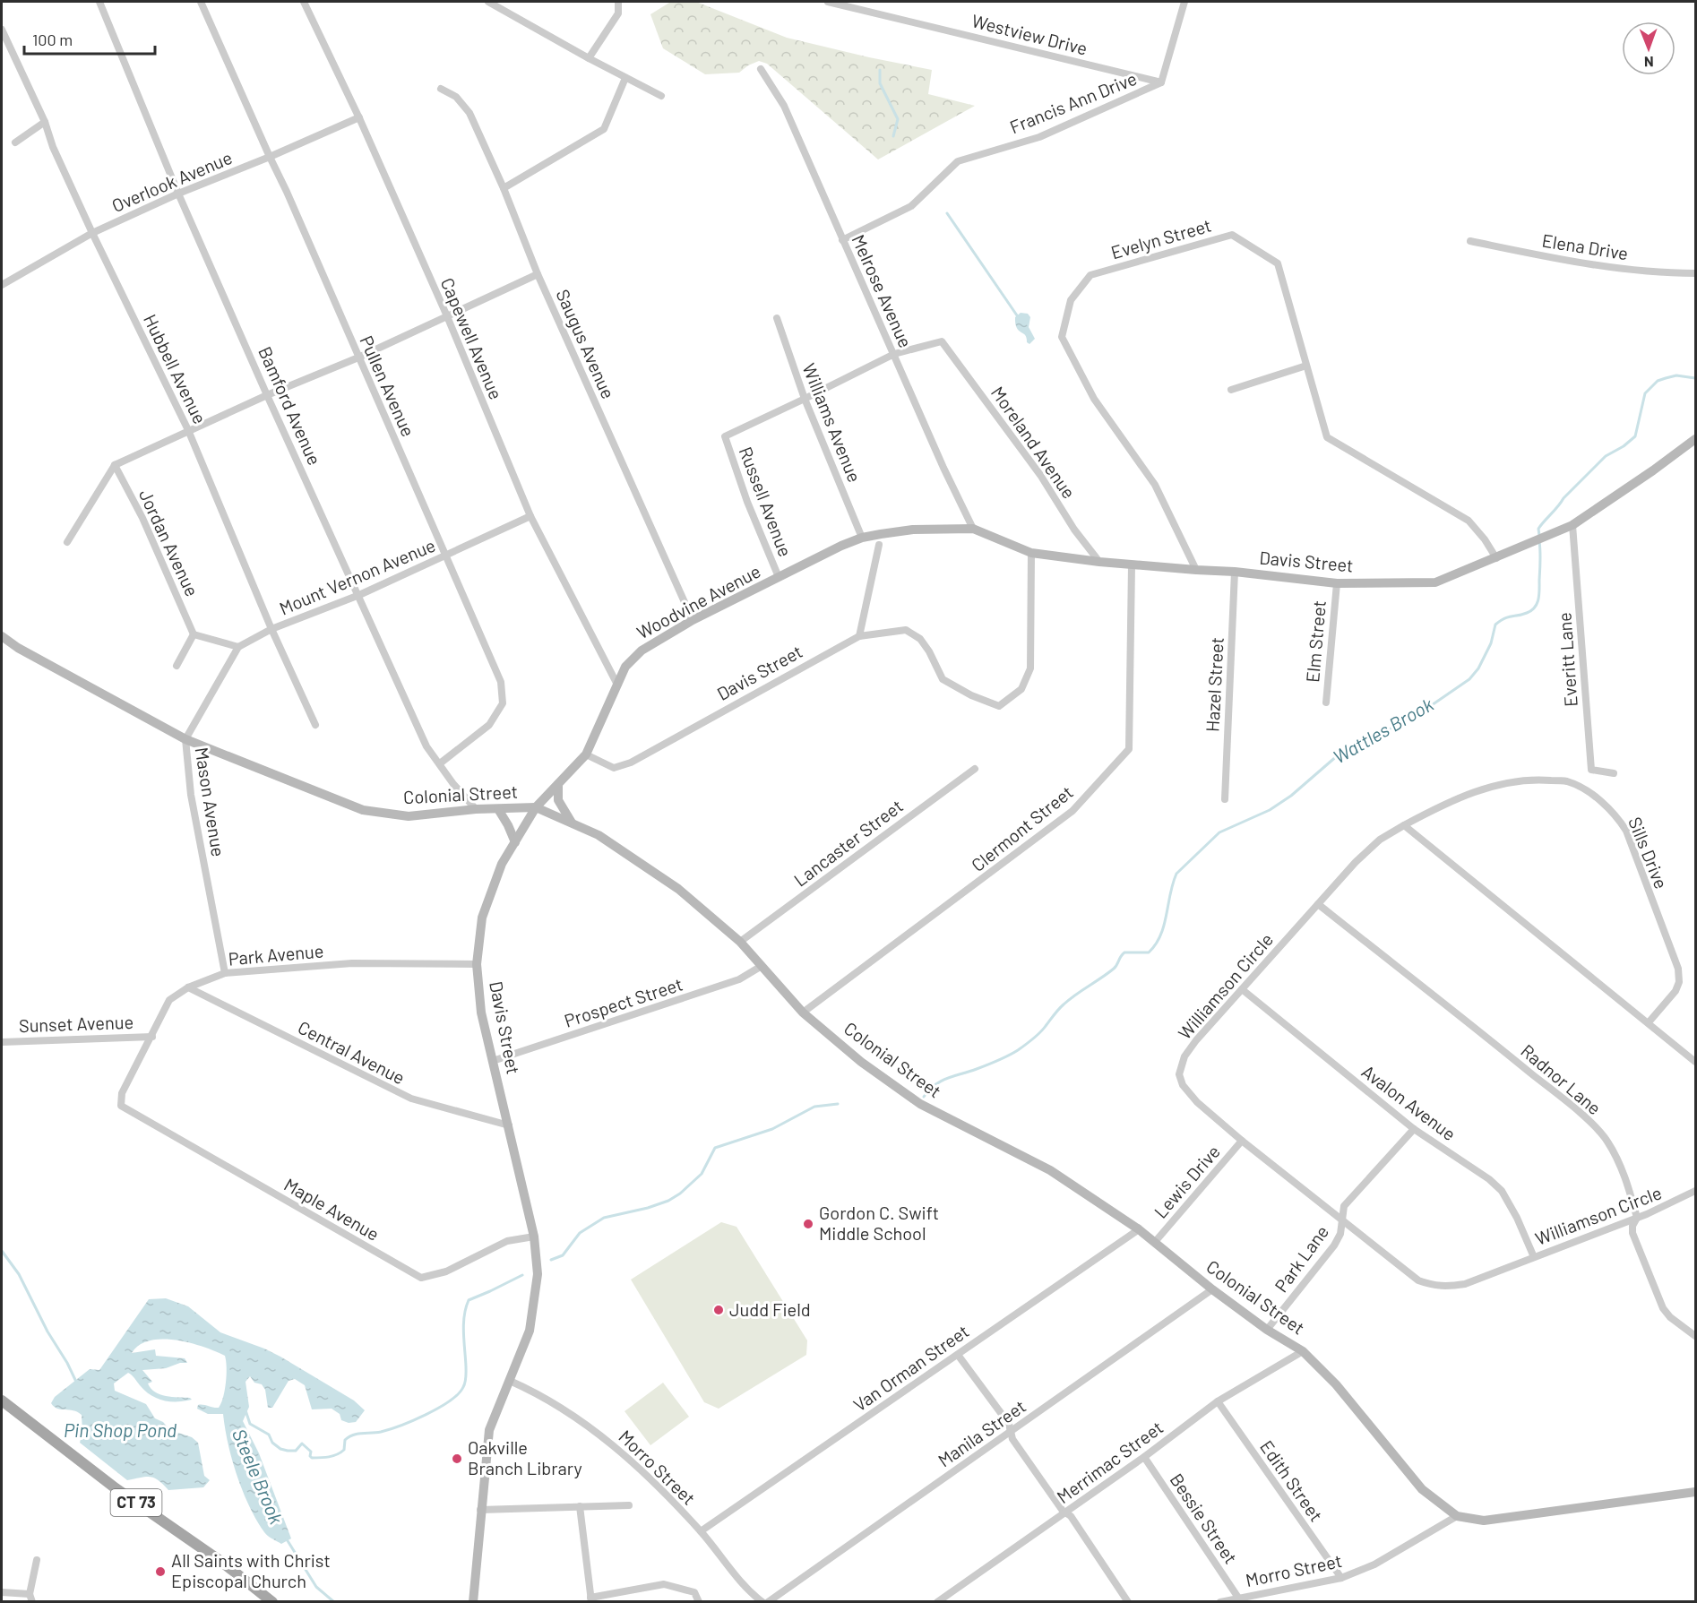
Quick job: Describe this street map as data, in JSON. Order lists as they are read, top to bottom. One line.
{"streets":{"main road":["Davis Street","Woodvine Avenue","Colonial Street","CT 73"],"street":["Westview Drive","Francis Ann Drive","Overlook Avenue","Evelyn Street","Elena Drive","Melrose Avenue","Capewell Avenue","Saugus Avenue","Hubbell Avenue","Pullen Avenue","Bamford Avenue","Williams Avenue","Moreland Avenue","Russell Avenue","Jordan Avenue","Mount Vernon Avenue","Elm Street","Everitt Lane","Hazel Street","Mason Avenue","Clermont Street","Lancaster Street","Sills Drive","Park Avenue","Williamson Circle","Prospect Street","Sunset Avenue","Central Avenue","Radnor Lane","Avalon Avenue","Lewis Drive","Maple Avenue","Park Lane","Van Orman Street","Manila Street","Merrimac Street","Morro Street","Edith Street","Bessie Street"]},"crossings":[["Westview Drive","Francis Ann Drive"],["Francis Ann Drive","Melrose Avenue"],["Overlook Avenue","Capewell Avenue"],["Overlook Avenue","Hubbell Avenue"],["Overlook Avenue","Pullen Avenue"],["Overlook Avenue","Bamford Avenue"],["Evelyn Street","Davis Street"],["Melrose Avenue","Moreland Avenue"],["Melrose Avenue","Davis Street"],["Capewell Avenue","Mount Vernon Avenue"],["Capewell Avenue","Woodvine Avenue"],["Saugus Avenue","Woodvine Avenue"],["Hubbell Avenue","Mount Vernon Avenue"],["Pullen Avenue","Bamford Avenue"],["Pullen Avenue","Mount Vernon Avenue"],["Bamford Avenue","Mount Vernon Avenue"],["Bamford Avenue","Colonial Street"],["Williams Avenue","Russell Avenue"],["Williams Avenue","Woodvine Avenue"],["Moreland Avenue","Davis Street"],["Russell Avenue","Woodvine Avenue"],["Davis Street","Woodvine Avenue"],["Davis Street","Elm Street"],["Davis Street","Everitt Lane"],["Davis Street","Hazel Street"],["Davis Street","Colonial Street"],["Davis Street","Clermont Street"],["Davis Street","Park Avenue"],["Davis Street","Prospect Street"],["Davis Street","Central Avenue"],["Davis Street","Maple Avenue"],["Davis Street","Morro Street"],["Mount Vernon Avenue","Mason Avenue"],["Colonial Street","Mason Avenue"],["Colonial Street","Clermont Street"],["Colonial Street","Lancaster Street"],["Colonial Street","Prospect Street"],["Colonial Street","Lewis Drive"],["Colonial Street","Park Lane"],["Colonial Street","Van Orman Street"],["Colonial Street","Manila Street"],["Colonial Street","Merrimac Street"],["Colonial Street","Morro Street"],["Mason Avenue","Park Avenue"],["Sills Drive","Williamson Circle"],["Park Avenue","Sunset Avenue"],["Park Avenue","Central Avenue"],["Park Avenue","Maple Avenue"],["Williamson Circle","Radnor Lane"],["Williamson Circle","Avalon Avenue"],["Williamson Circle","Lewis Drive"],["Williamson Circle","Park Lane"],["Avalon Avenue","Park Lane"],["Van Orman Street","Morro Street"],["Merrimac Street","Edith Street"],["Merrimac Street","Bessie Street"],["Morro Street","Edith Street"],["Morro Street","Bessie Street"]],"water":["Wattles Brook","Pin Shop Pond","Steele Brook"],"places":["Gordon C. Swift Middle School","Judd Field","Oakville Branch Library","All Saints with Christ Episcopal Church"],"scale_bar":"100 m","north":"bottom"}
